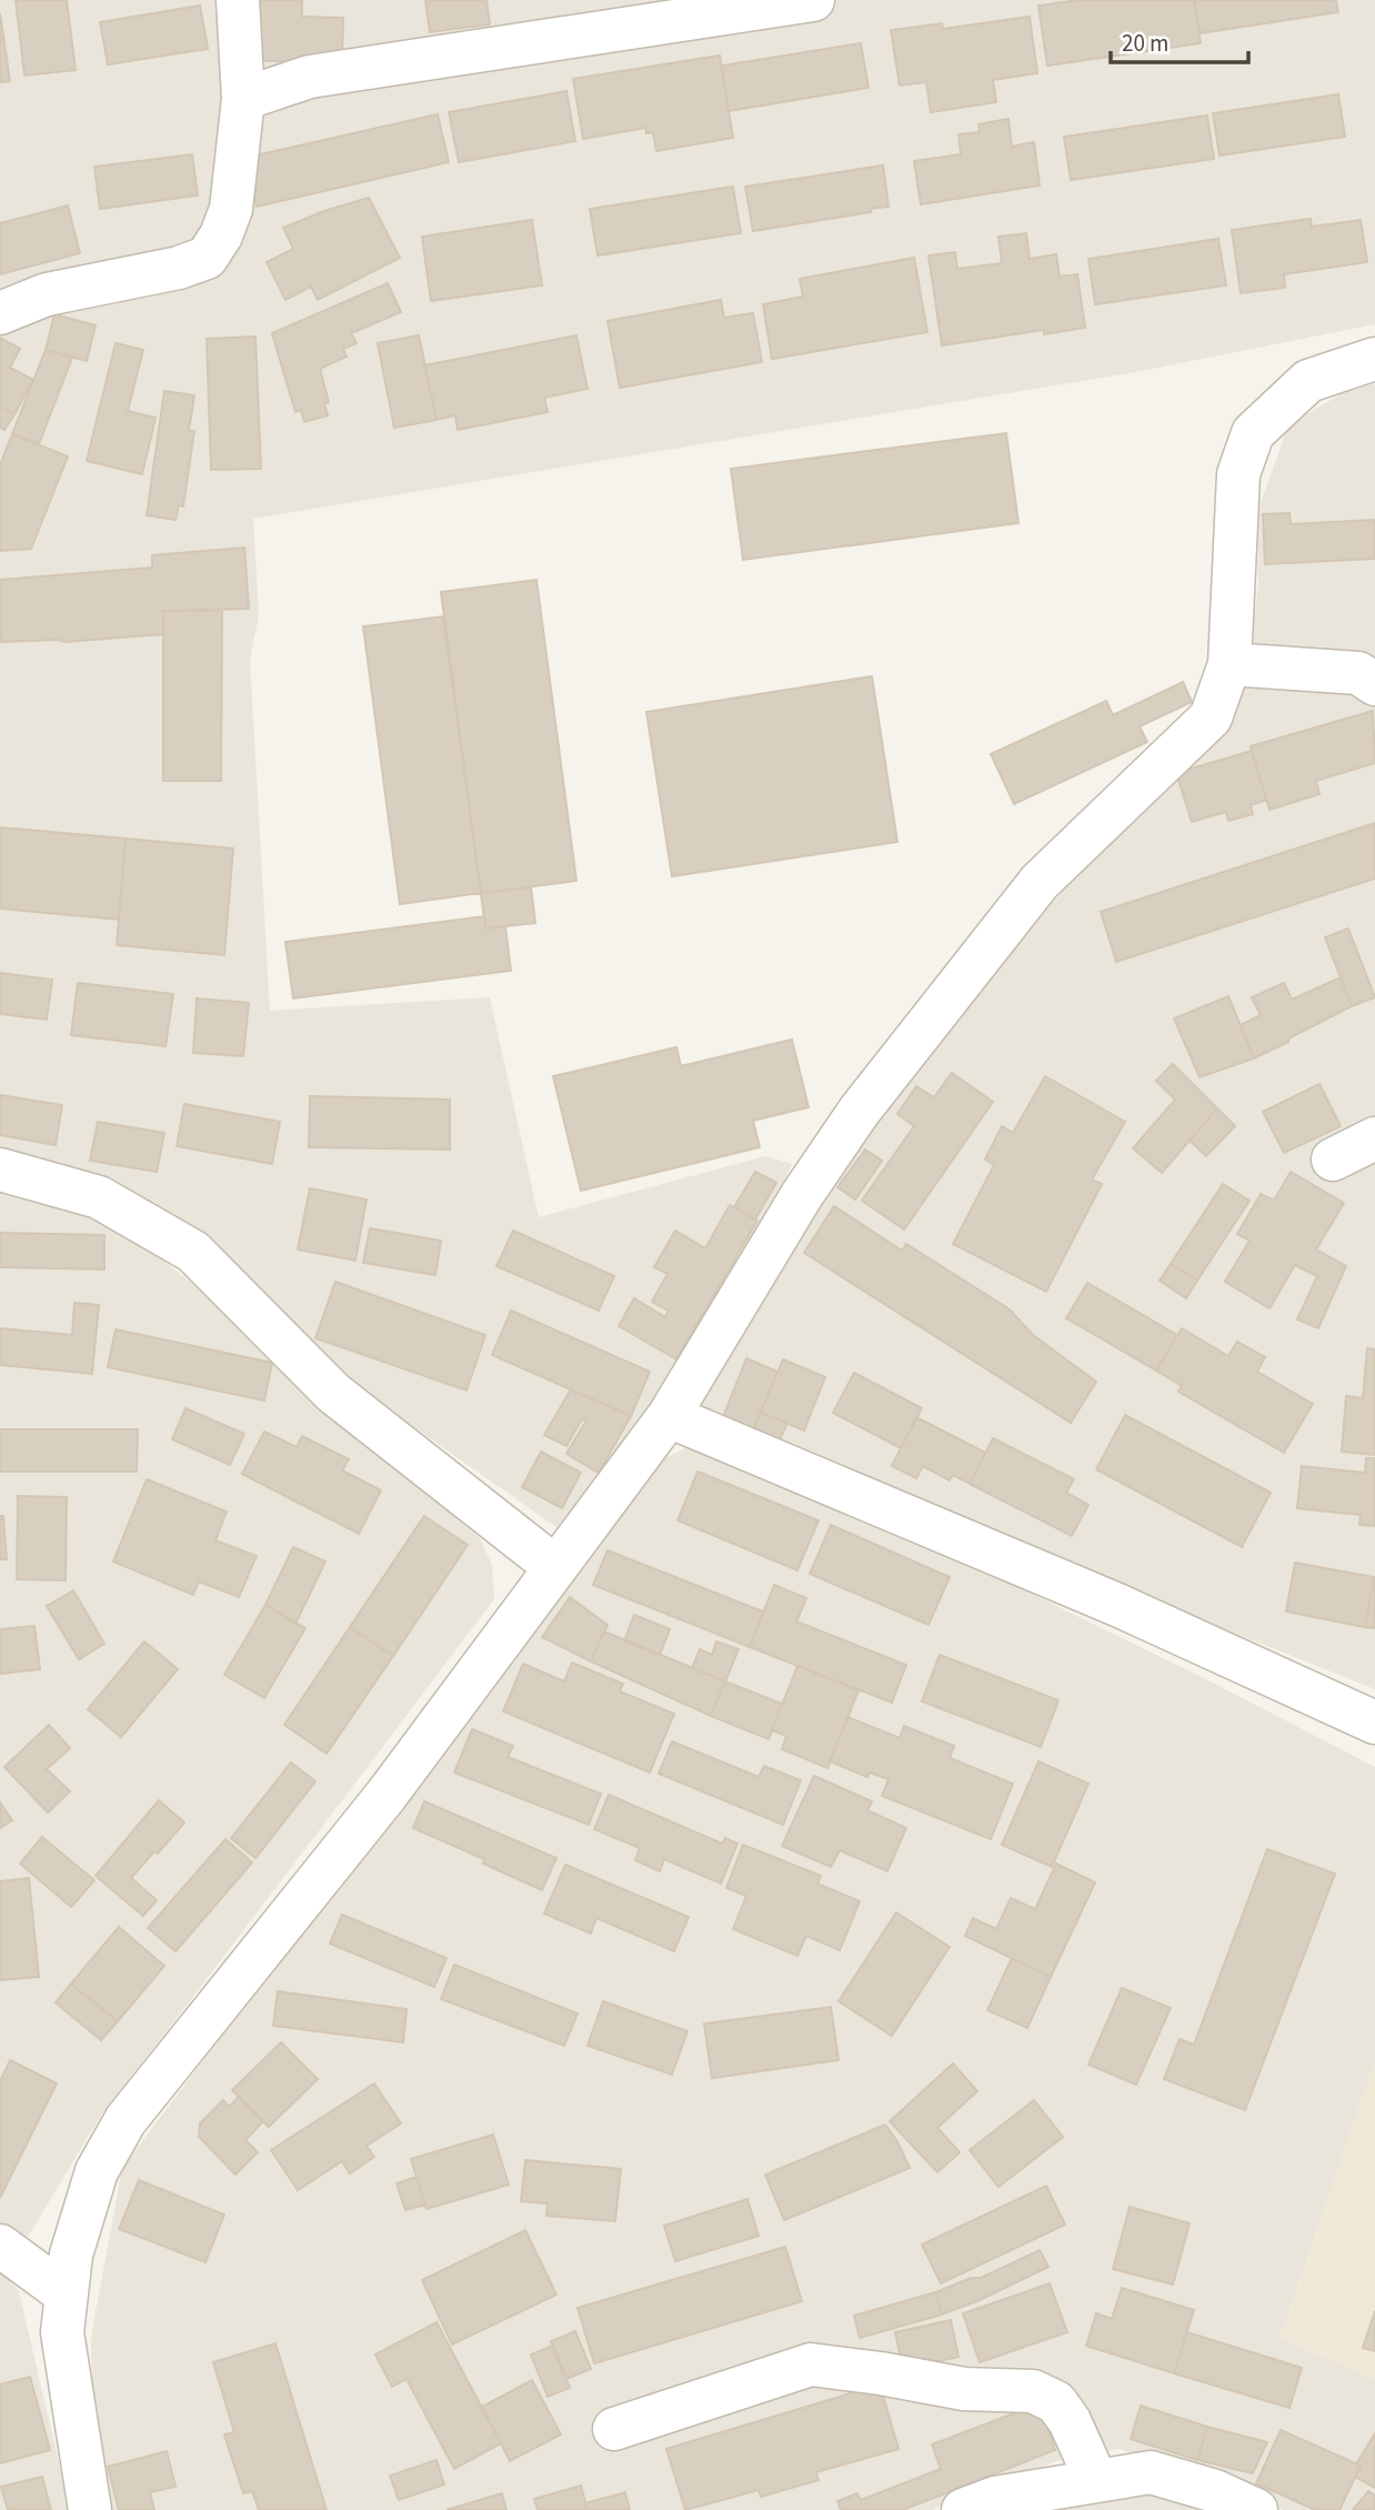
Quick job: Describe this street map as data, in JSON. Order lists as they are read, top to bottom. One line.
{"scale_bar":"20 m"}
